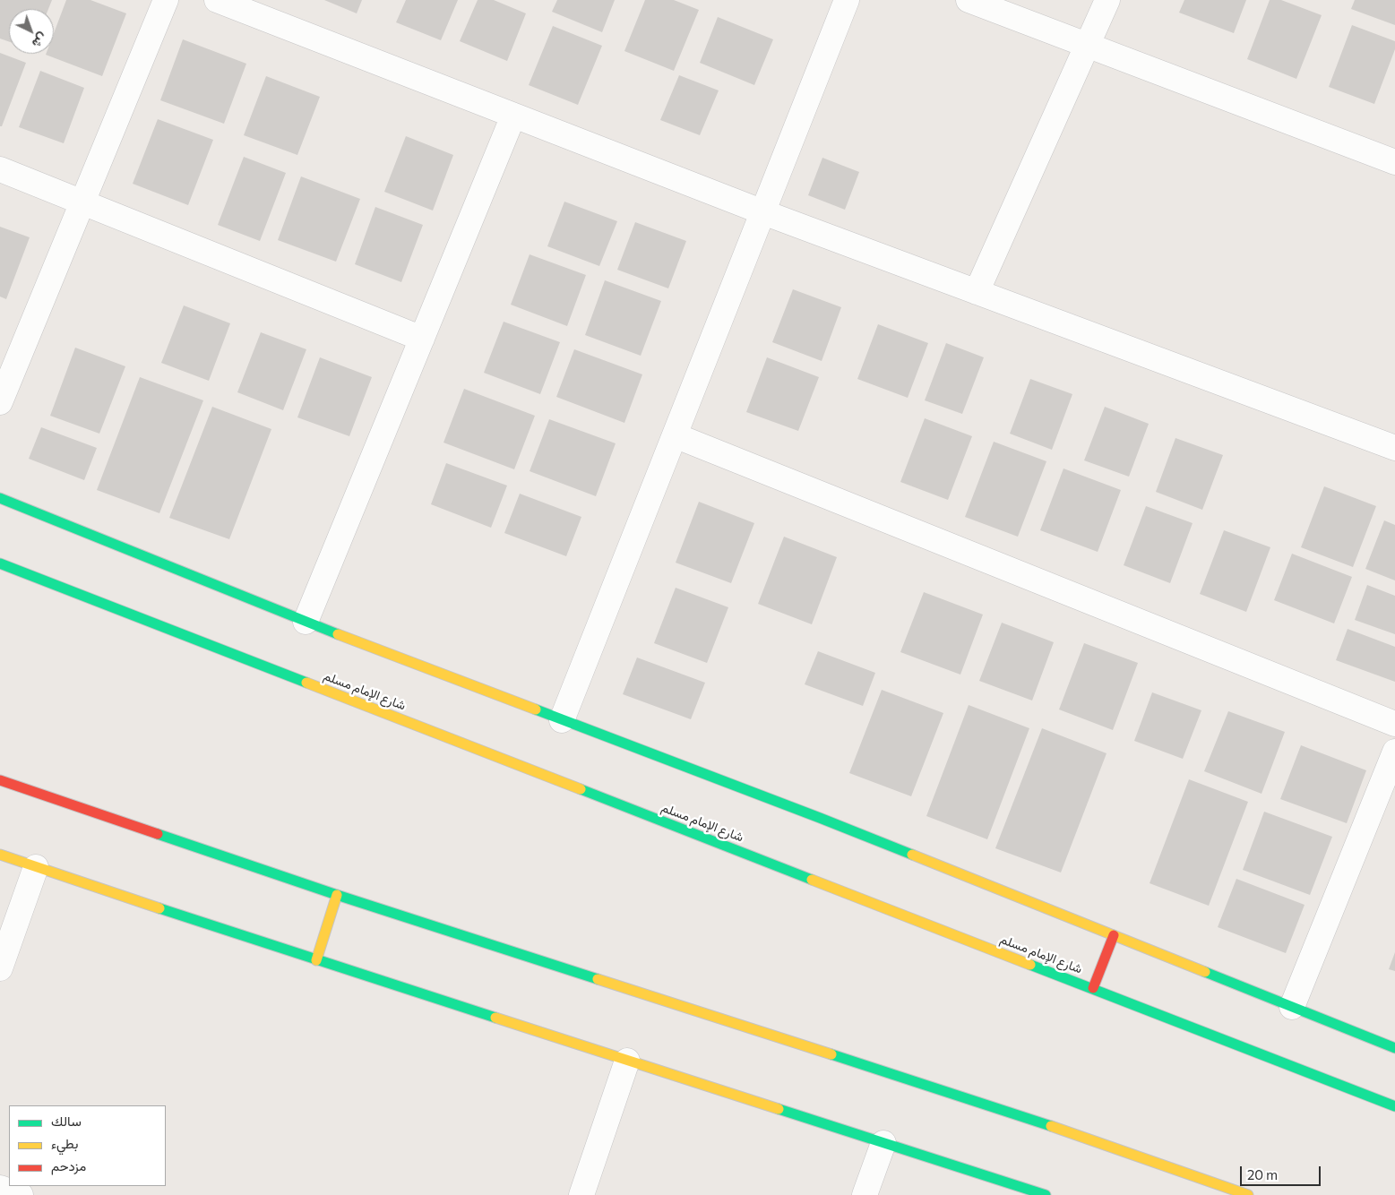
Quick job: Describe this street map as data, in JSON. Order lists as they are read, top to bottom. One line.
{"streets":{"main road":["شارع الإمام مسلم"]},"legend":["سالك","بطيء","مزدحم"],"scale_bar":"20 m","north":"bottom right"}
